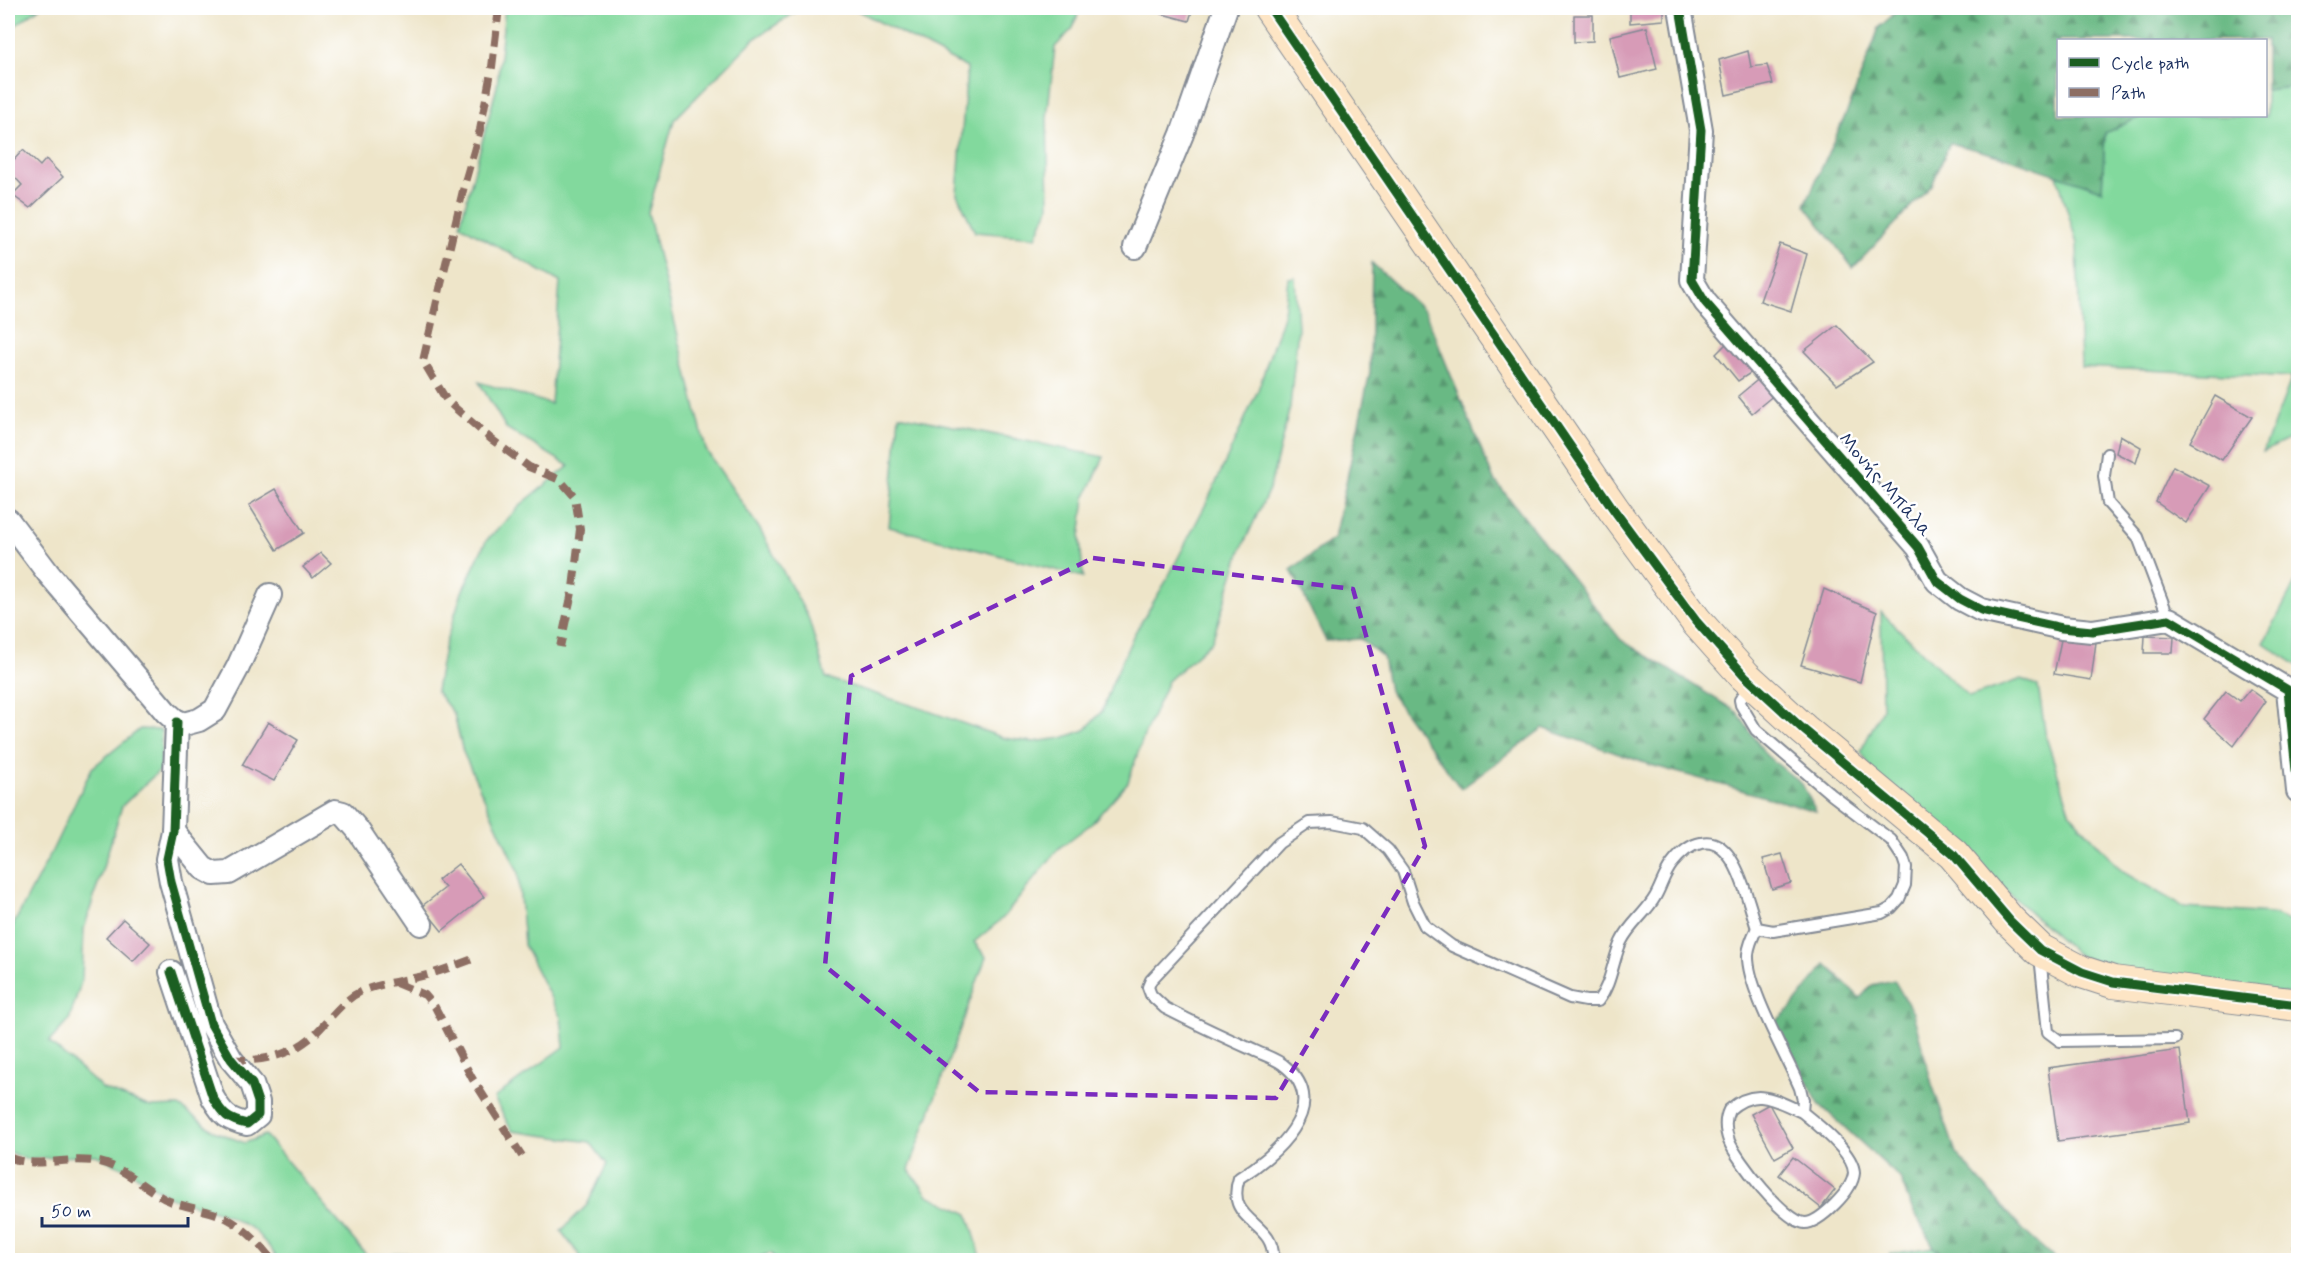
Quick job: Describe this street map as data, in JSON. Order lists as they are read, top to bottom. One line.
{"streets":{"street":["Μονής Μπάλα"]},"legend":["Cycle path","Path"],"scale_bar":"50 m"}
